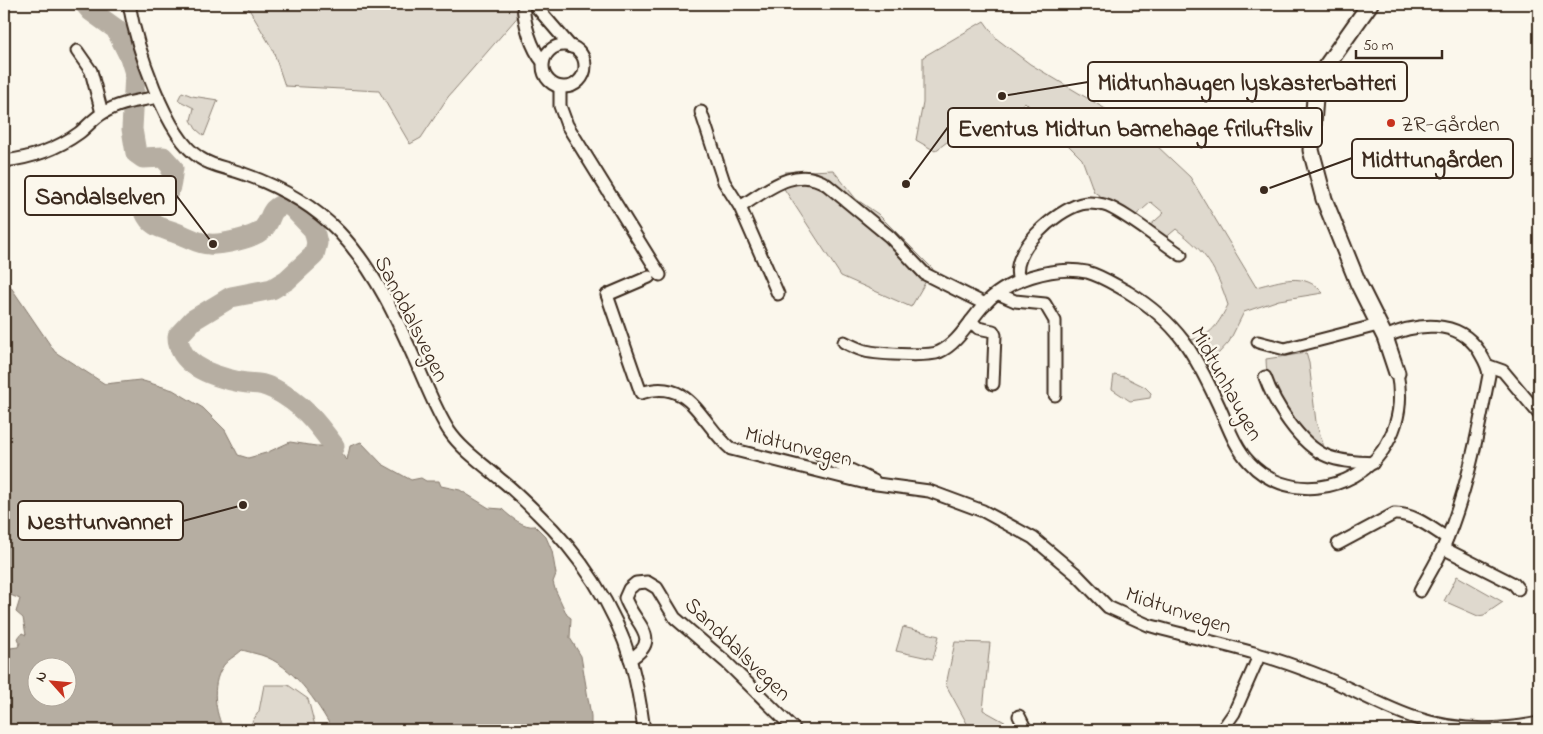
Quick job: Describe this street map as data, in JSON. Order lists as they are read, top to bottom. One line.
{"streets":{"street":["Sanddalsvegen","Midtunhaugen","Midtunvegen"]},"places":["Midtunhaugen lyskasterbatteri","ZR-Gården","Eventus Midtun barnehage friluftsliv","Midttungården","Sandalselven","Nesttunvannet"],"scale_bar":"50 m","north":"top left"}
